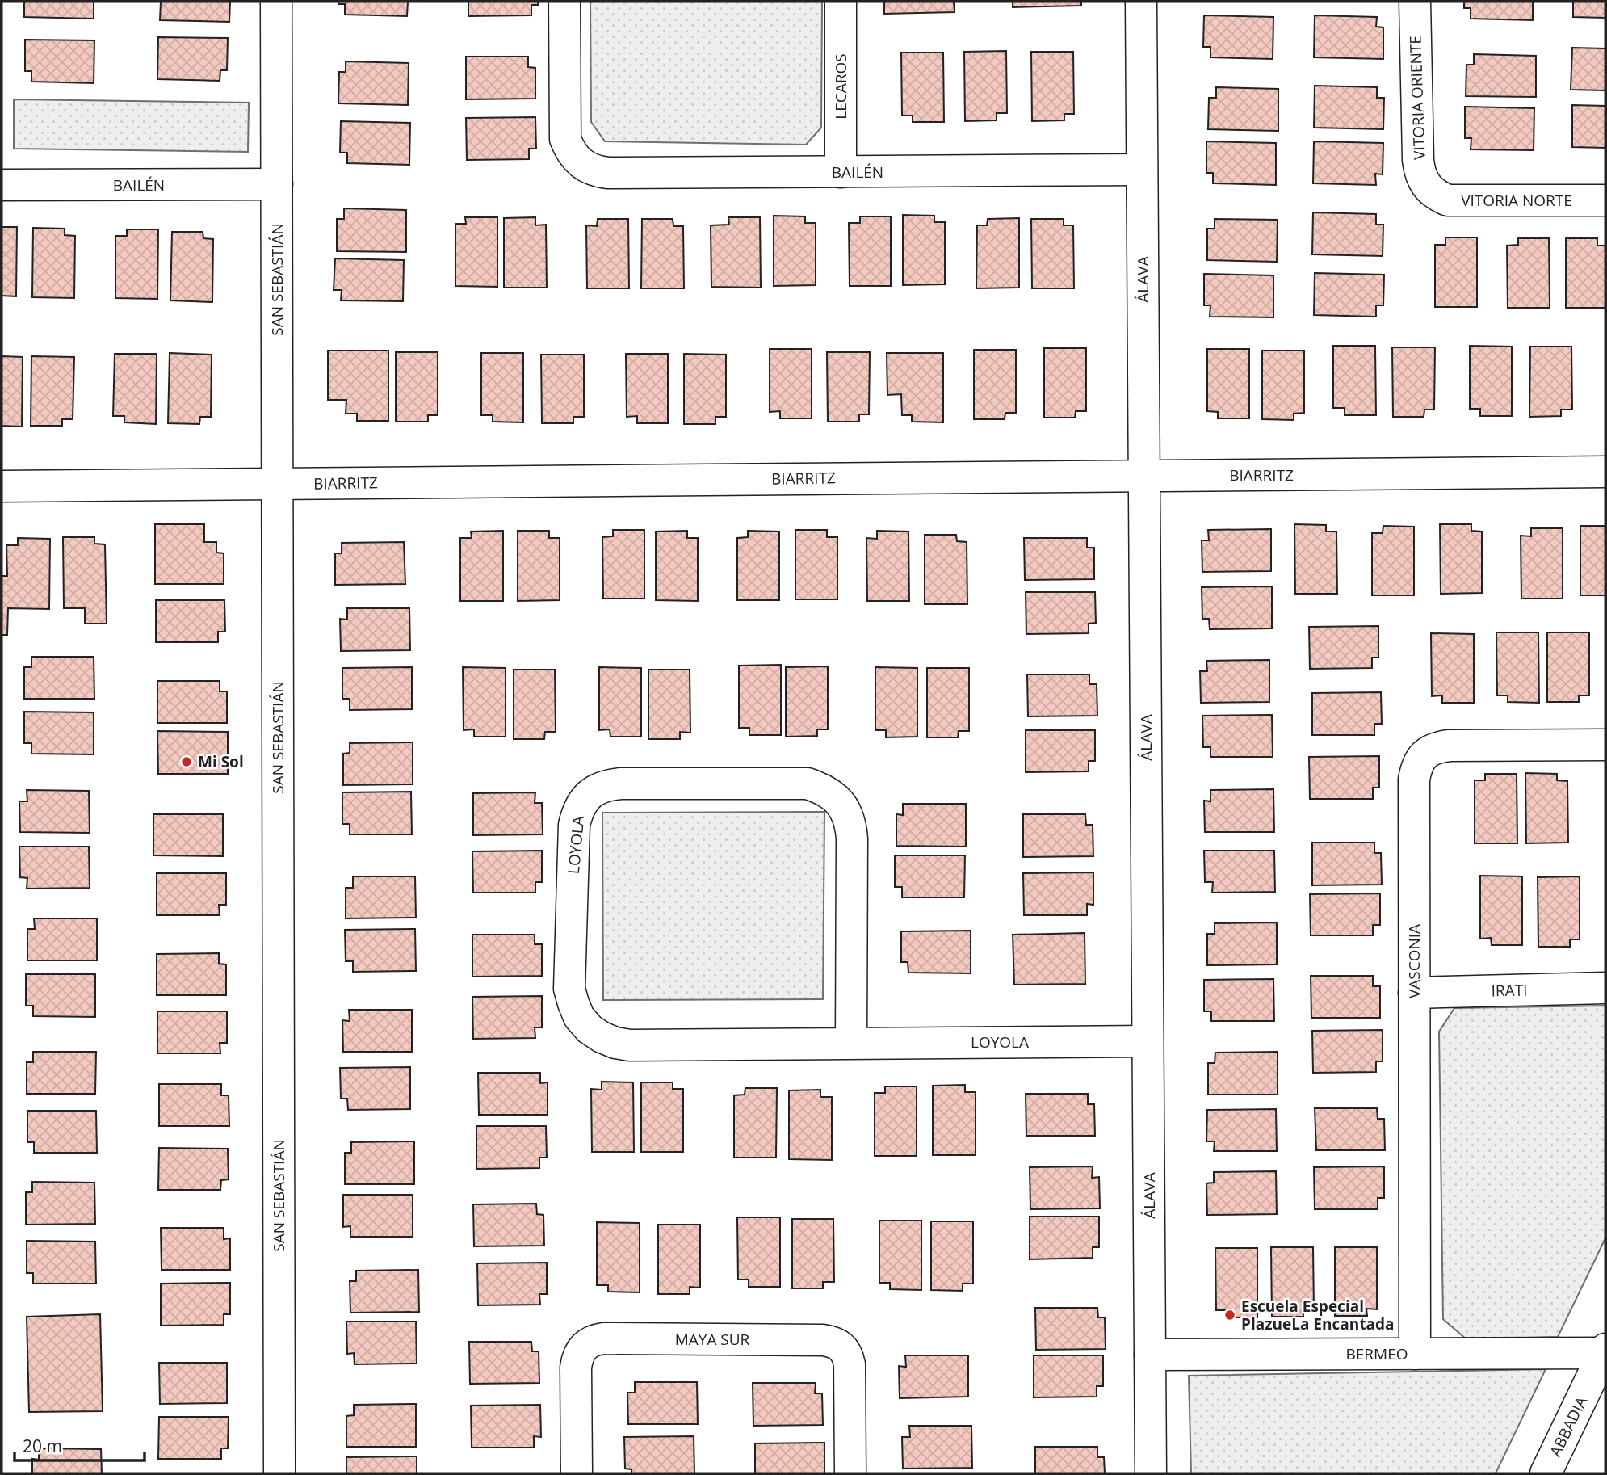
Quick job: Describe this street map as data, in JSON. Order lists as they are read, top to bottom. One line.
{"streets":{"street":["LECAROS","VITORIA ORIENTE","BAILÉN","VITORIA NORTE","SAN SEBASTIÁN","ÁLAVA","BIARRITZ","LOYOLA","VASCONIA","IRATI","MAYA SUR","BERMEO","ABBADIA"]},"crossings":[["LECAROS","BAILÉN"],["VITORIA ORIENTE","VITORIA NORTE"],["BAILÉN","SAN SEBASTIÁN"],["BAILÉN","ÁLAVA"],["SAN SEBASTIÁN","BIARRITZ"],["ÁLAVA","BIARRITZ"],["ÁLAVA","LOYOLA"],["ÁLAVA","BERMEO"],["VASCONIA","IRATI"],["VASCONIA","BERMEO"],["BERMEO","ABBADIA"]],"places":["Mi Sol","Escuela Especial PlazueLa Encantada"],"scale_bar":"20 m"}
